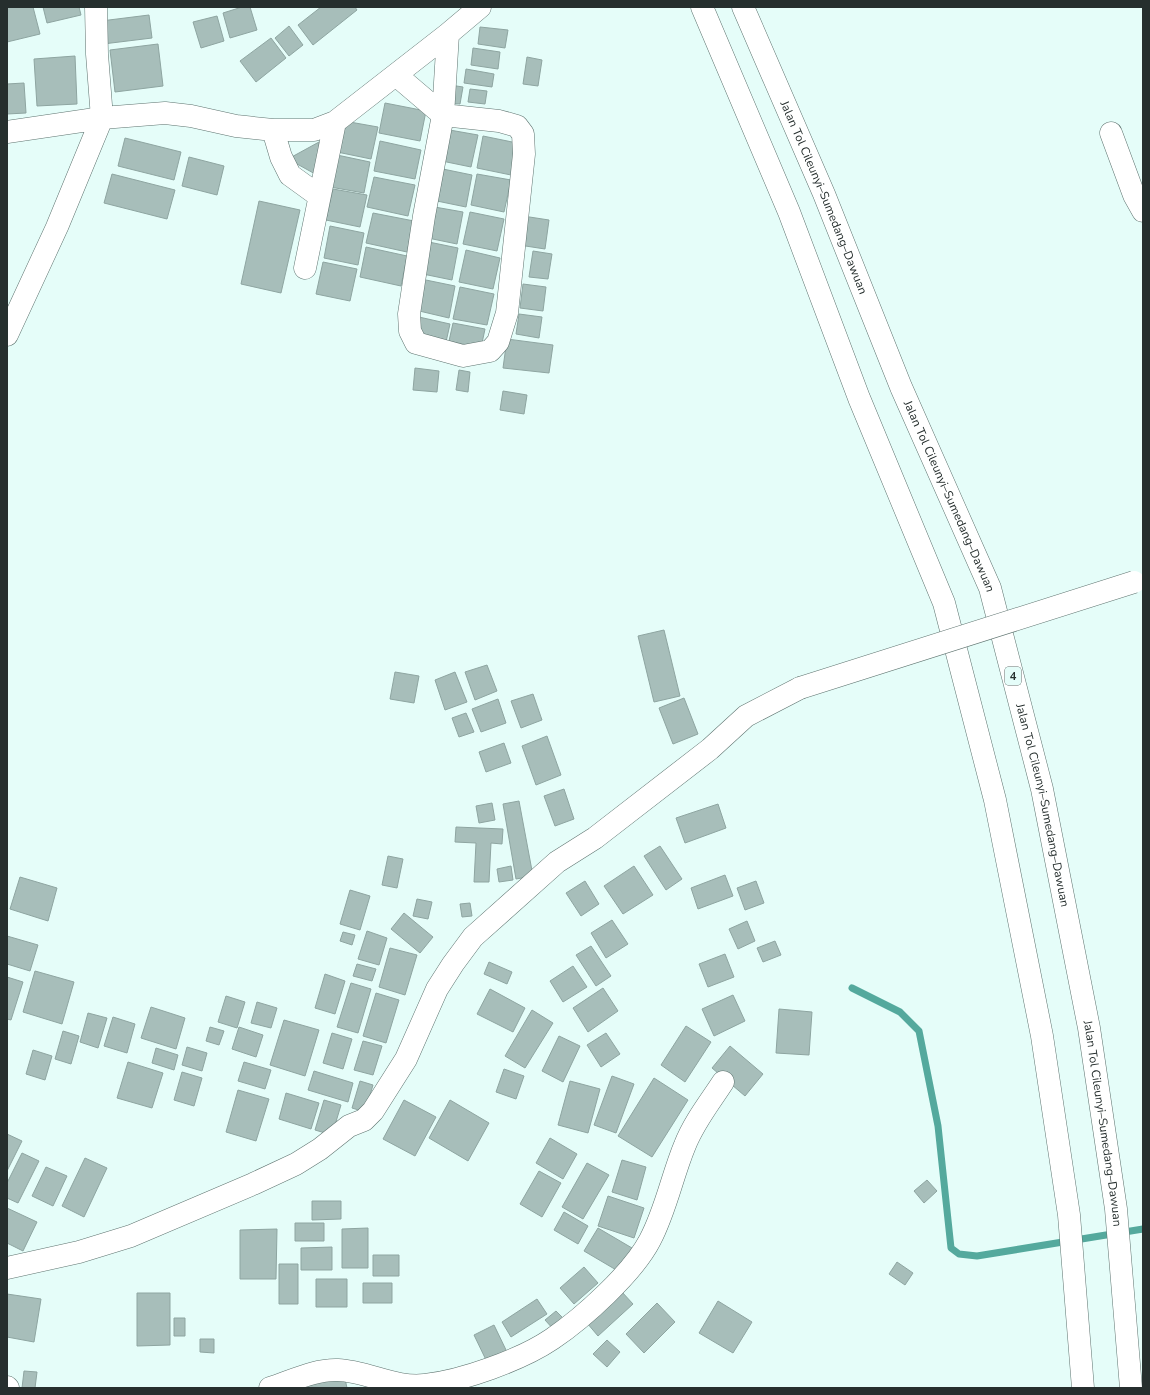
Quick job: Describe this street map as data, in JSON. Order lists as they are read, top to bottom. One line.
{"streets":{"main road":["Jalan Tol Cileunyi–Sumedang–Dawuan","4"]}}
